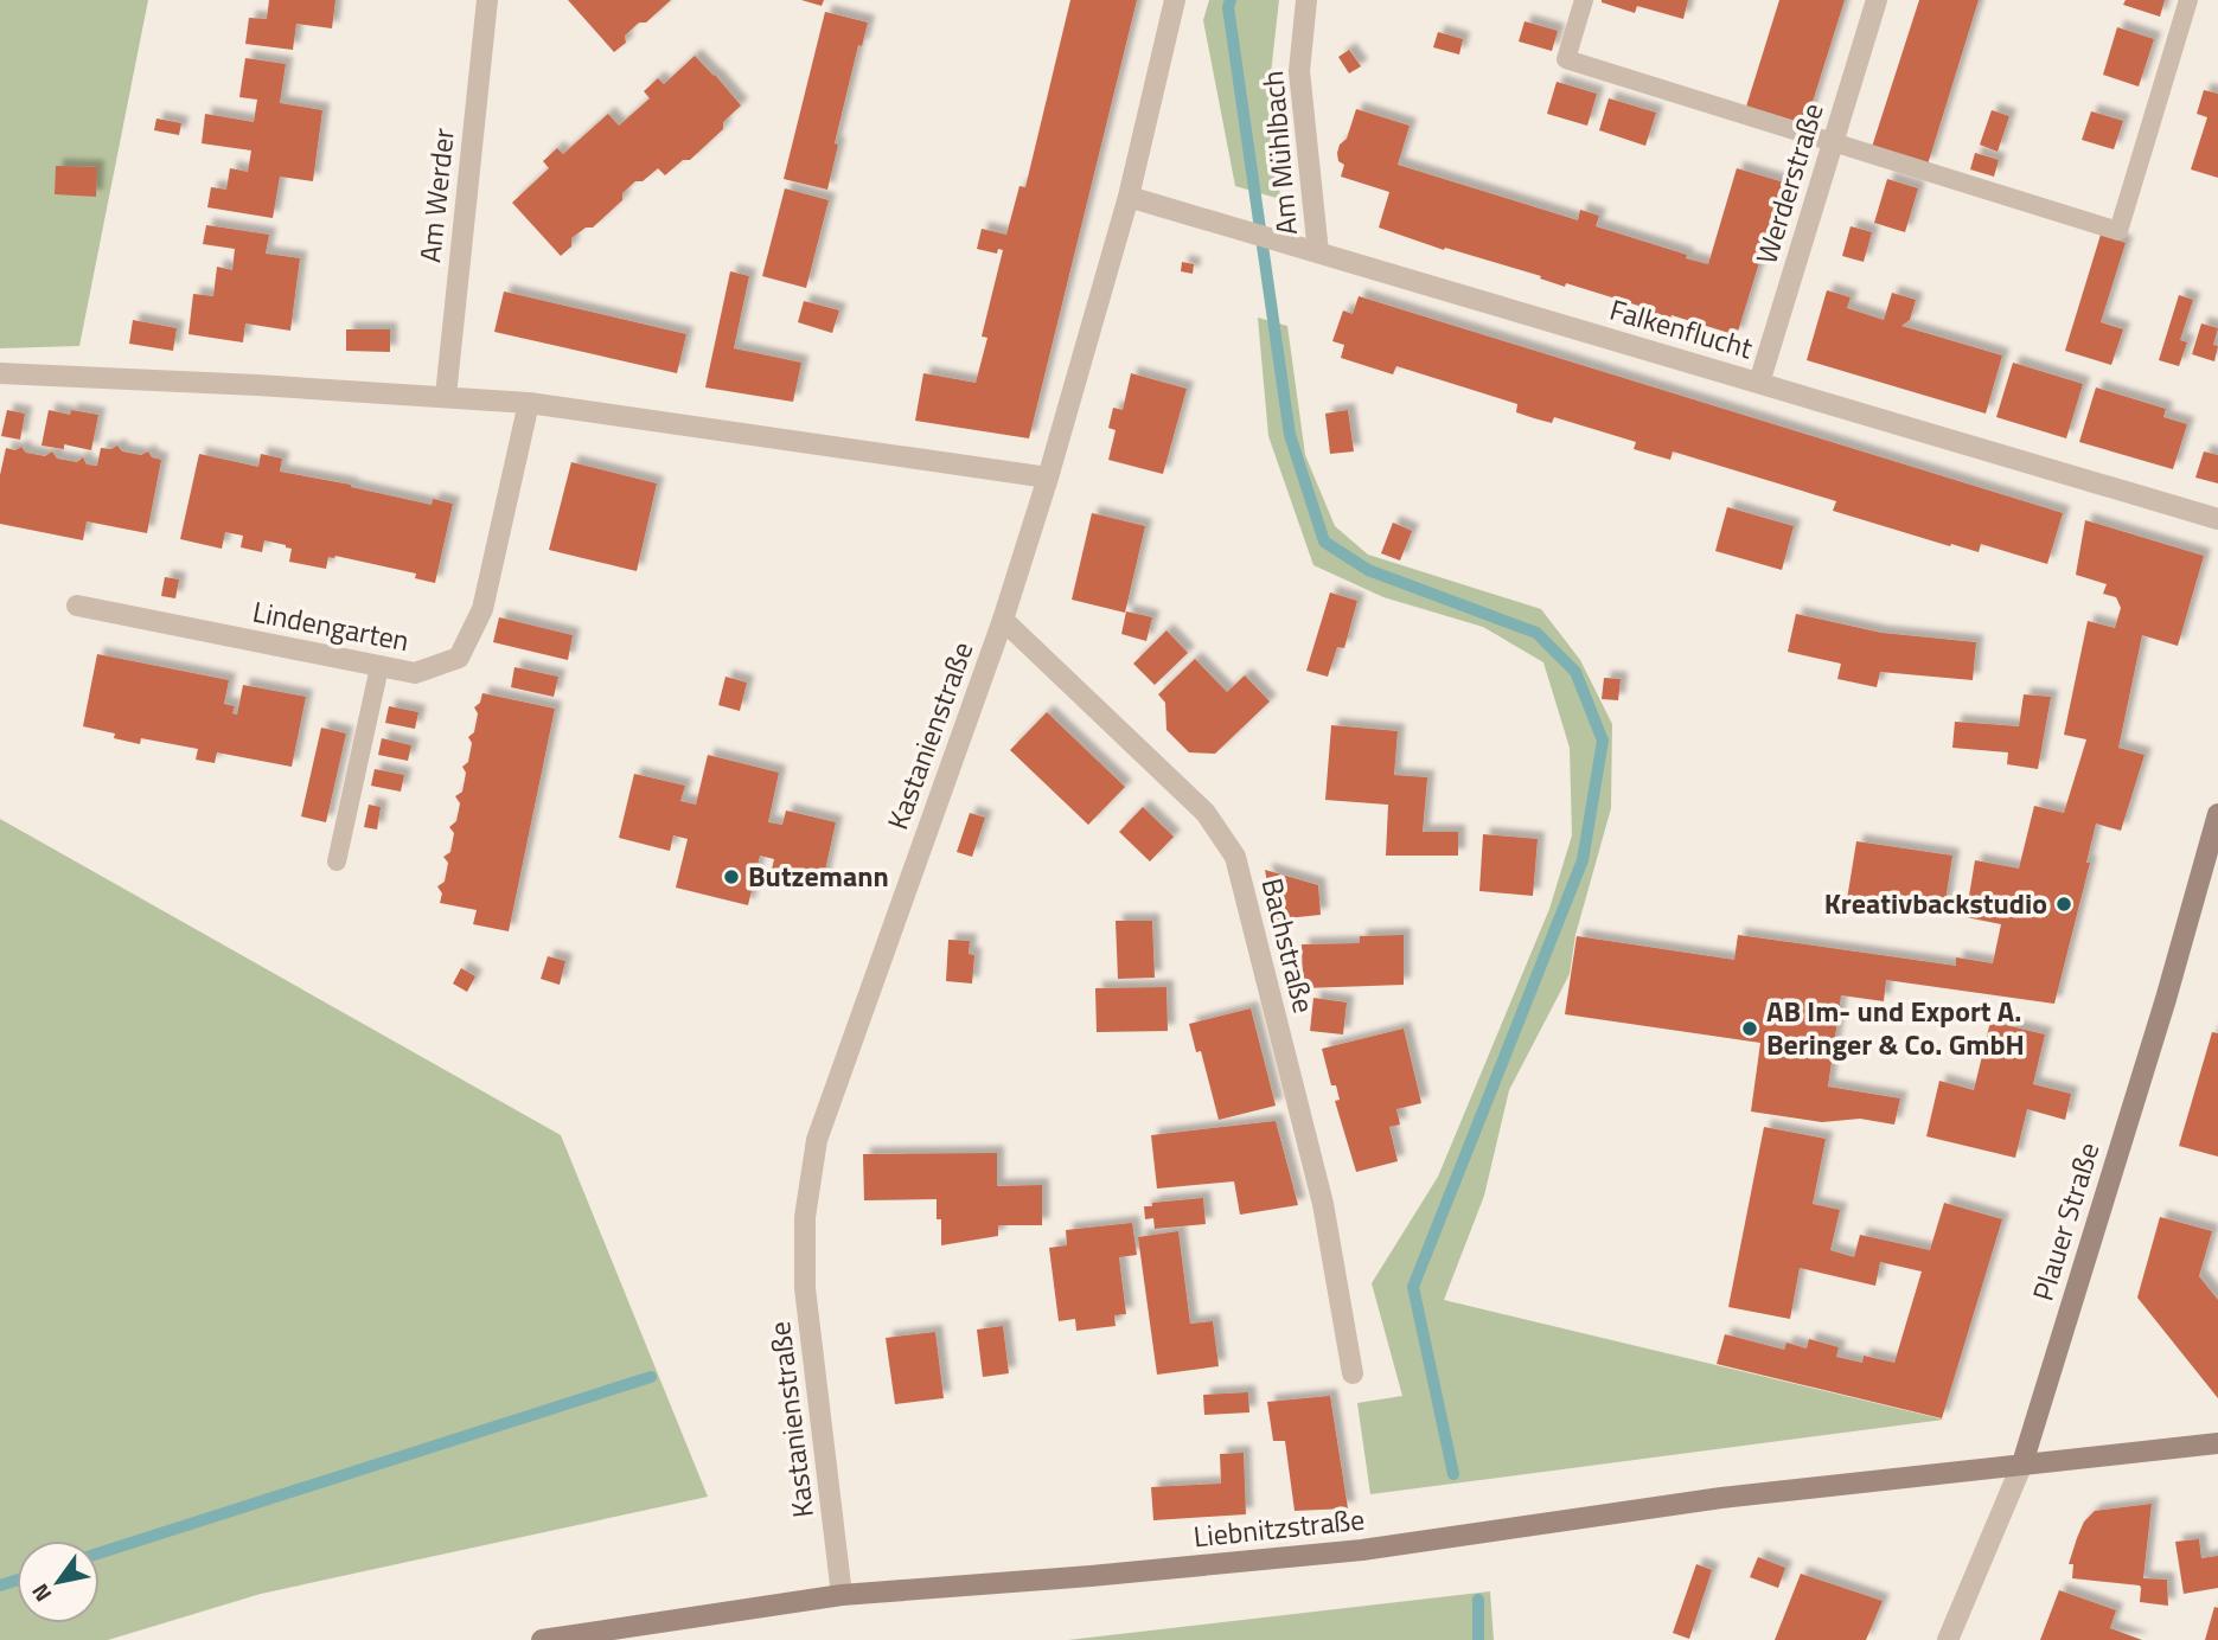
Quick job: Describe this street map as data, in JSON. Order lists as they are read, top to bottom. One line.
{"streets":{"main road":["Plauer Straße","Liebnitzstraße"],"street":["Am Mühlbach","Werderstraße","Am Werder","Falkenflucht","Lindengarten","Kastanienstraße","Bachstraße"]},"crossings":[["Am Mühlbach","Falkenflucht"],["Werderstraße","Falkenflucht"],["Falkenflucht","Kastanienstraße"],["Kastanienstraße","Bachstraße"],["Kastanienstraße","Liebnitzstraße"],["Plauer Straße","Liebnitzstraße"]],"places":["Butzemann","Kreativbackstudio","AB Im- und Export A. Beringer & Co. GmbH"],"north":"bottom left"}
